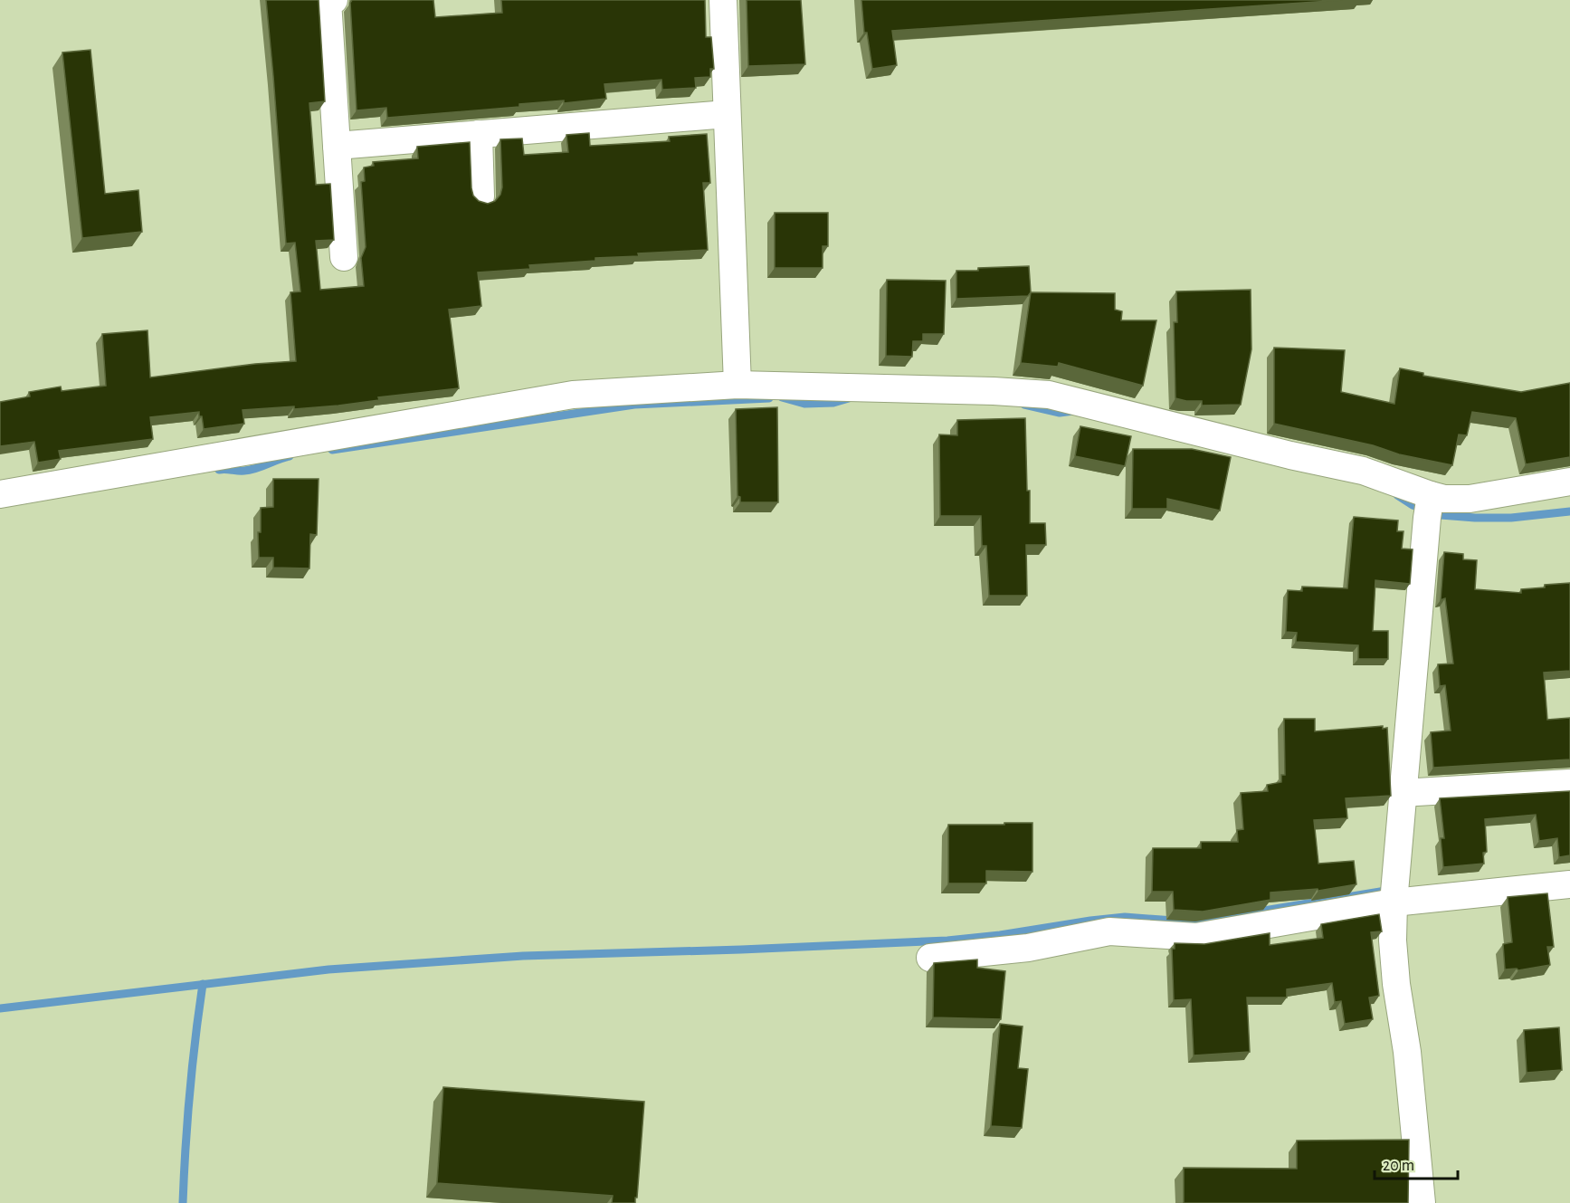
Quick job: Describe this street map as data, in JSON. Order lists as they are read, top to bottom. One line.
{"scale_bar":"20 m"}
